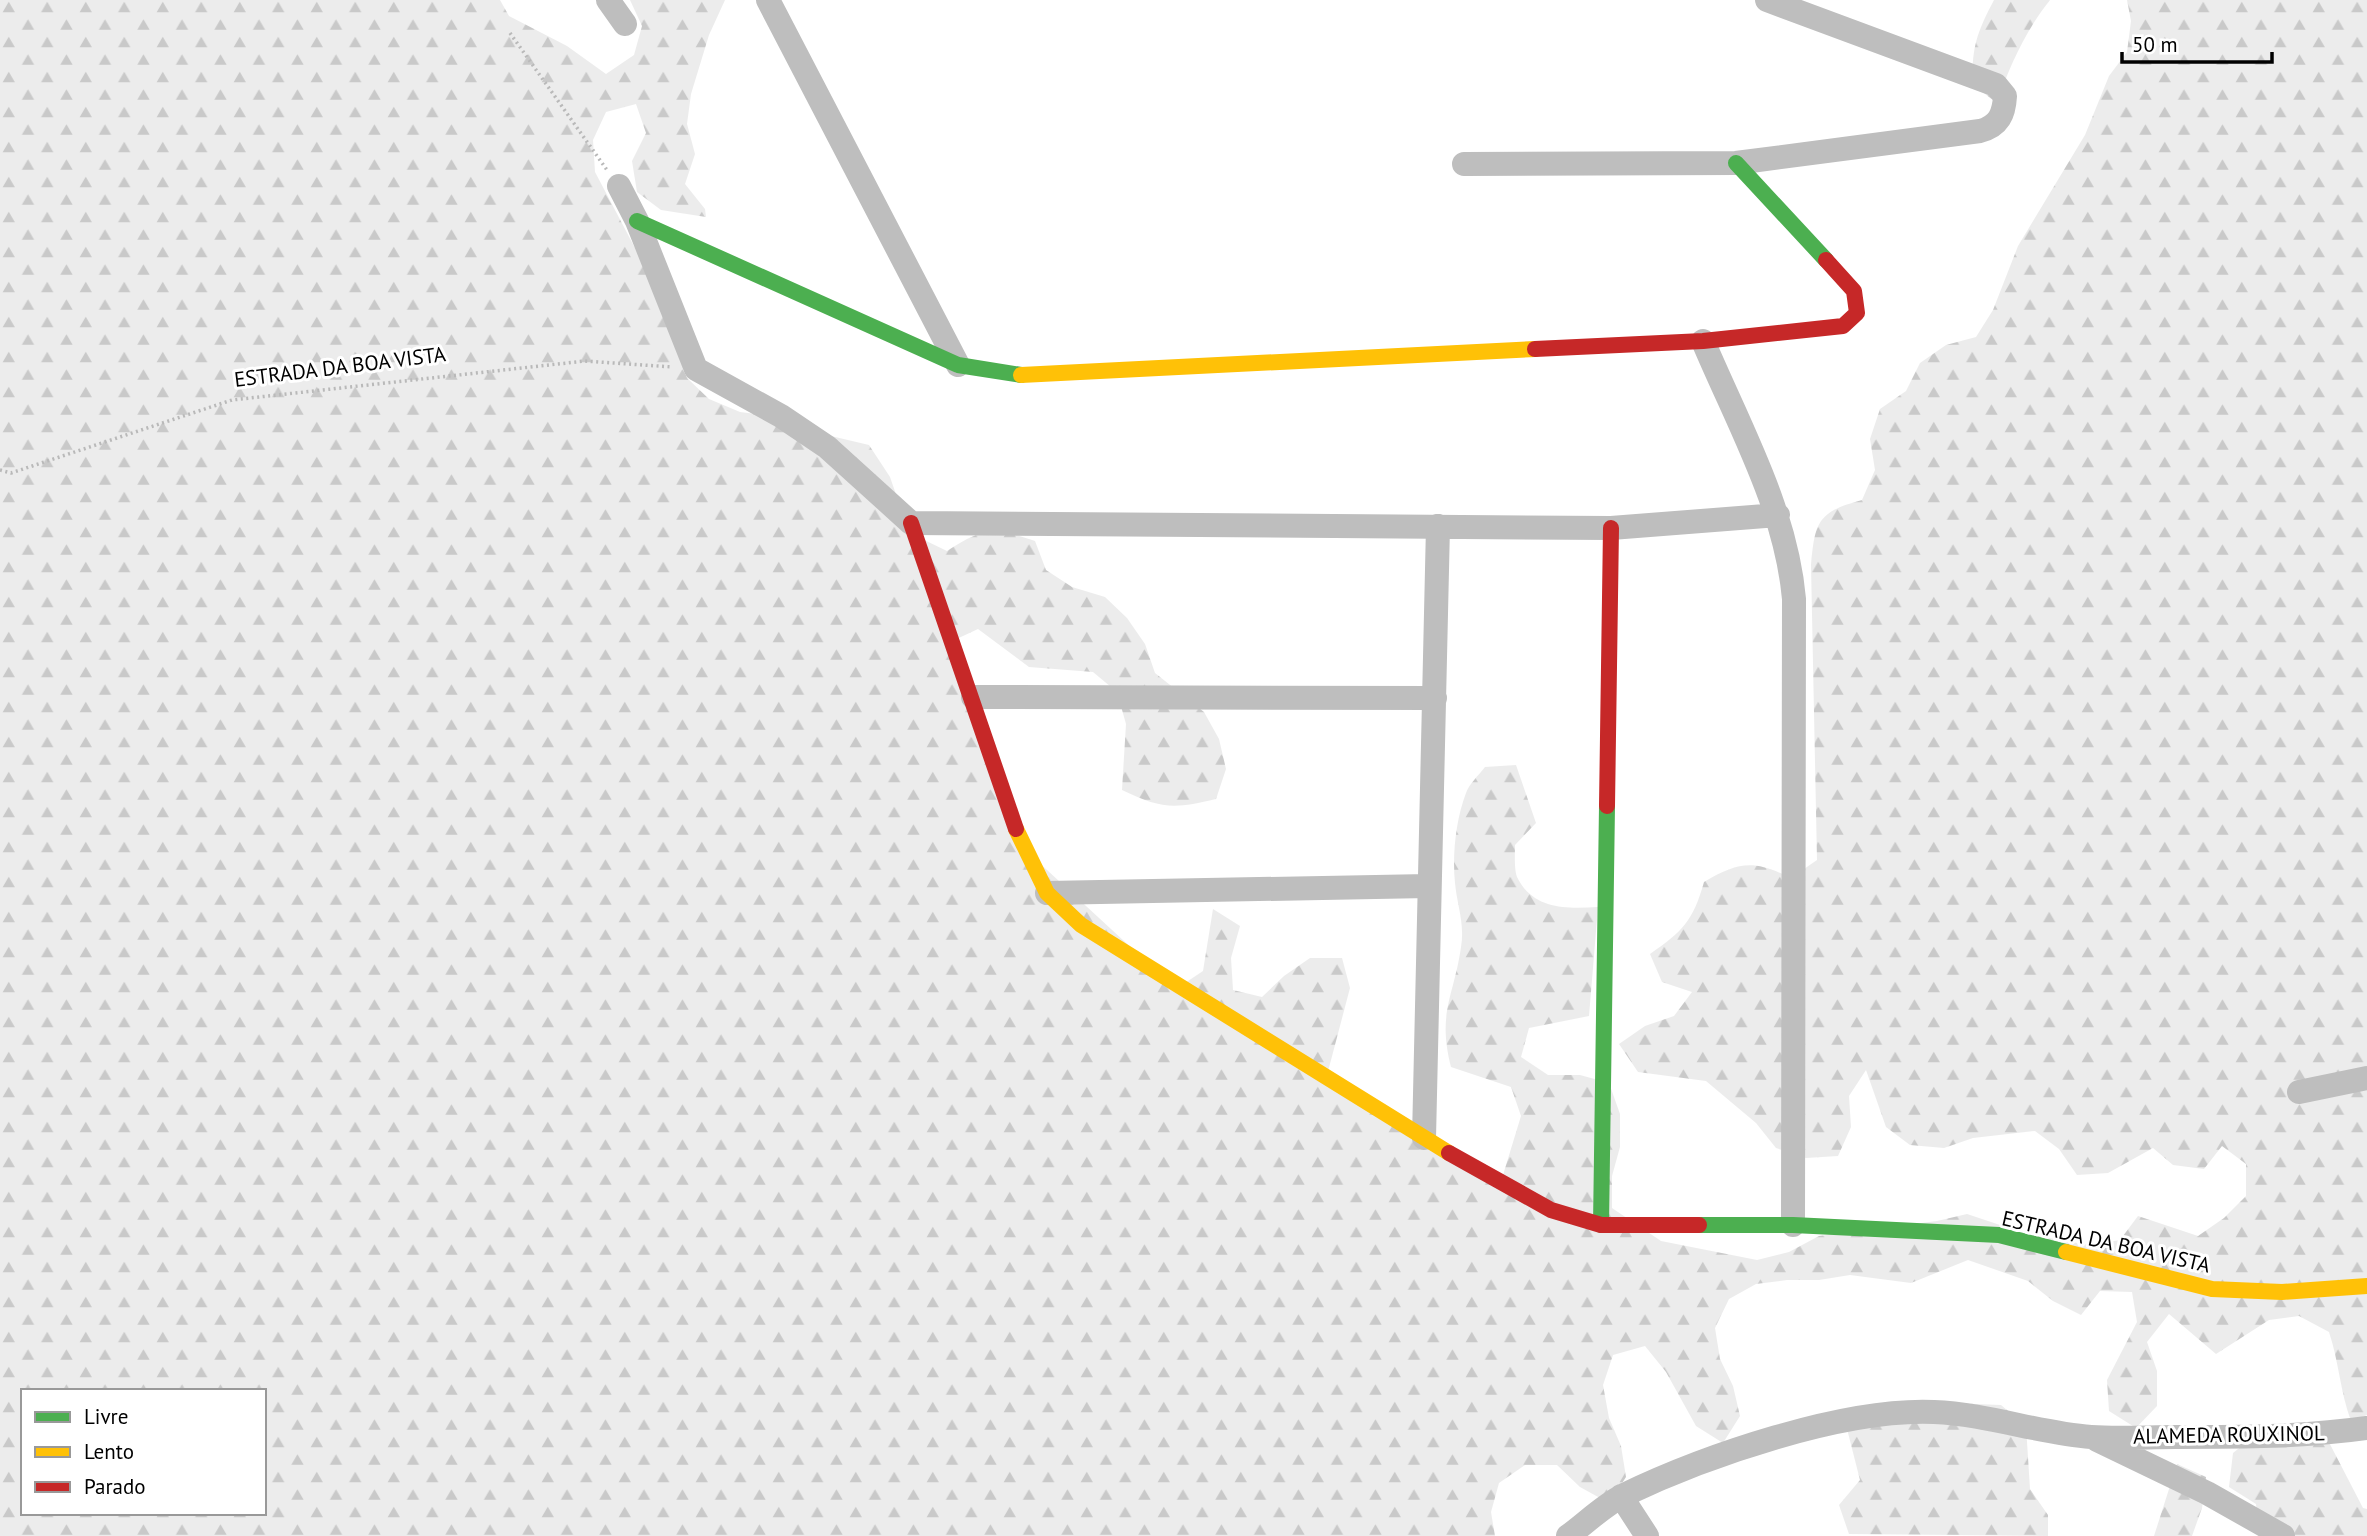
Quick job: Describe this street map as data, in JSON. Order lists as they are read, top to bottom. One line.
{"streets":{"street":["ESTRADA DA BOA VISTA","ALAMEDA ROUXINOL"]},"legend":["Livre","Lento","Parado"],"scale_bar":"50 m"}
